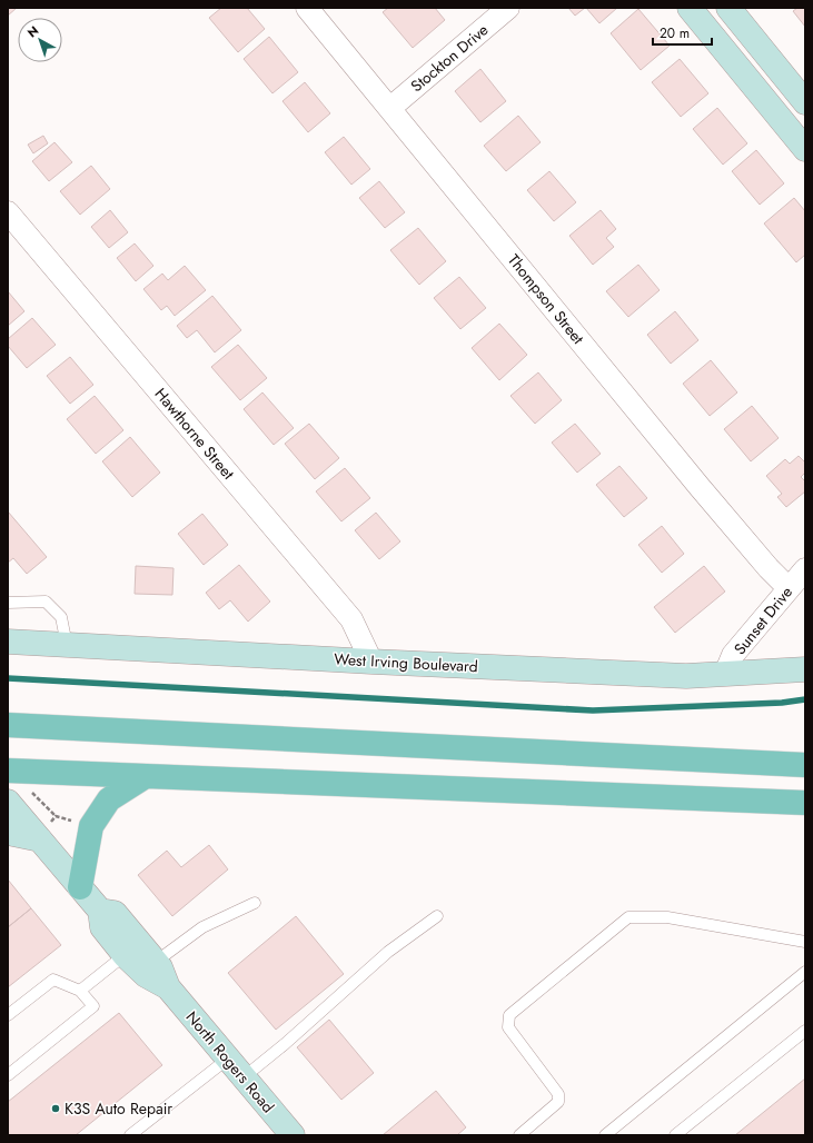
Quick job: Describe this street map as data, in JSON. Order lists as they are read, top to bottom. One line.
{"streets":{"street":["Stockton Drive","Thompson Street","Hawthorne Street","Sunset Drive","West Irving Boulevard","North Rogers Road"]},"crossings":[["Stockton Drive","Thompson Street"],["Thompson Street","Sunset Drive"],["Hawthorne Street","West Irving Boulevard"],["Sunset Drive","West Irving Boulevard"]],"places":["K3S Auto Repair"],"scale_bar":"20 m","north":"top left"}
